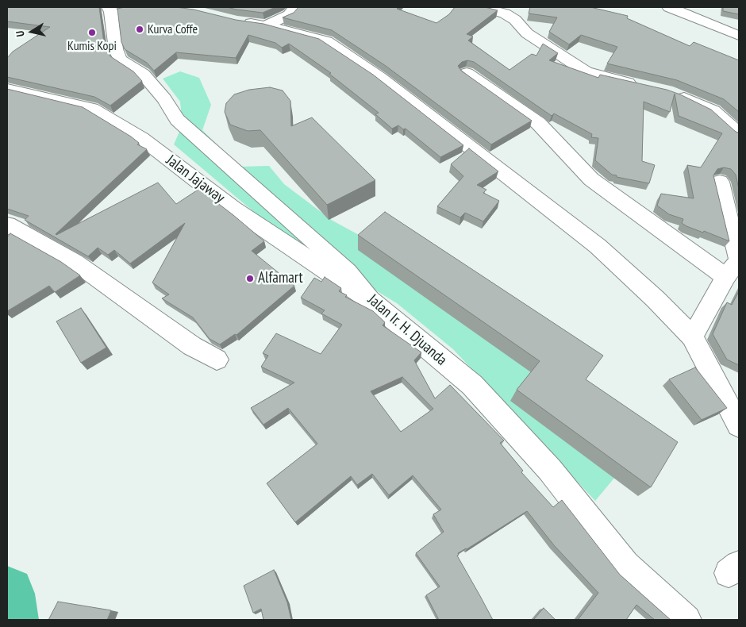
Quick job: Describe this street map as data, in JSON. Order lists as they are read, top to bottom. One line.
{"streets":{"street":["Jalan Jajaway","Jalan Ir. H. Djuanda"]},"crossings":[["Jalan Jajaway","Jalan Ir. H. Djuanda"]],"places":["Kurva Coffe","Kumis Kopi","Alfamart"],"north":"left"}
